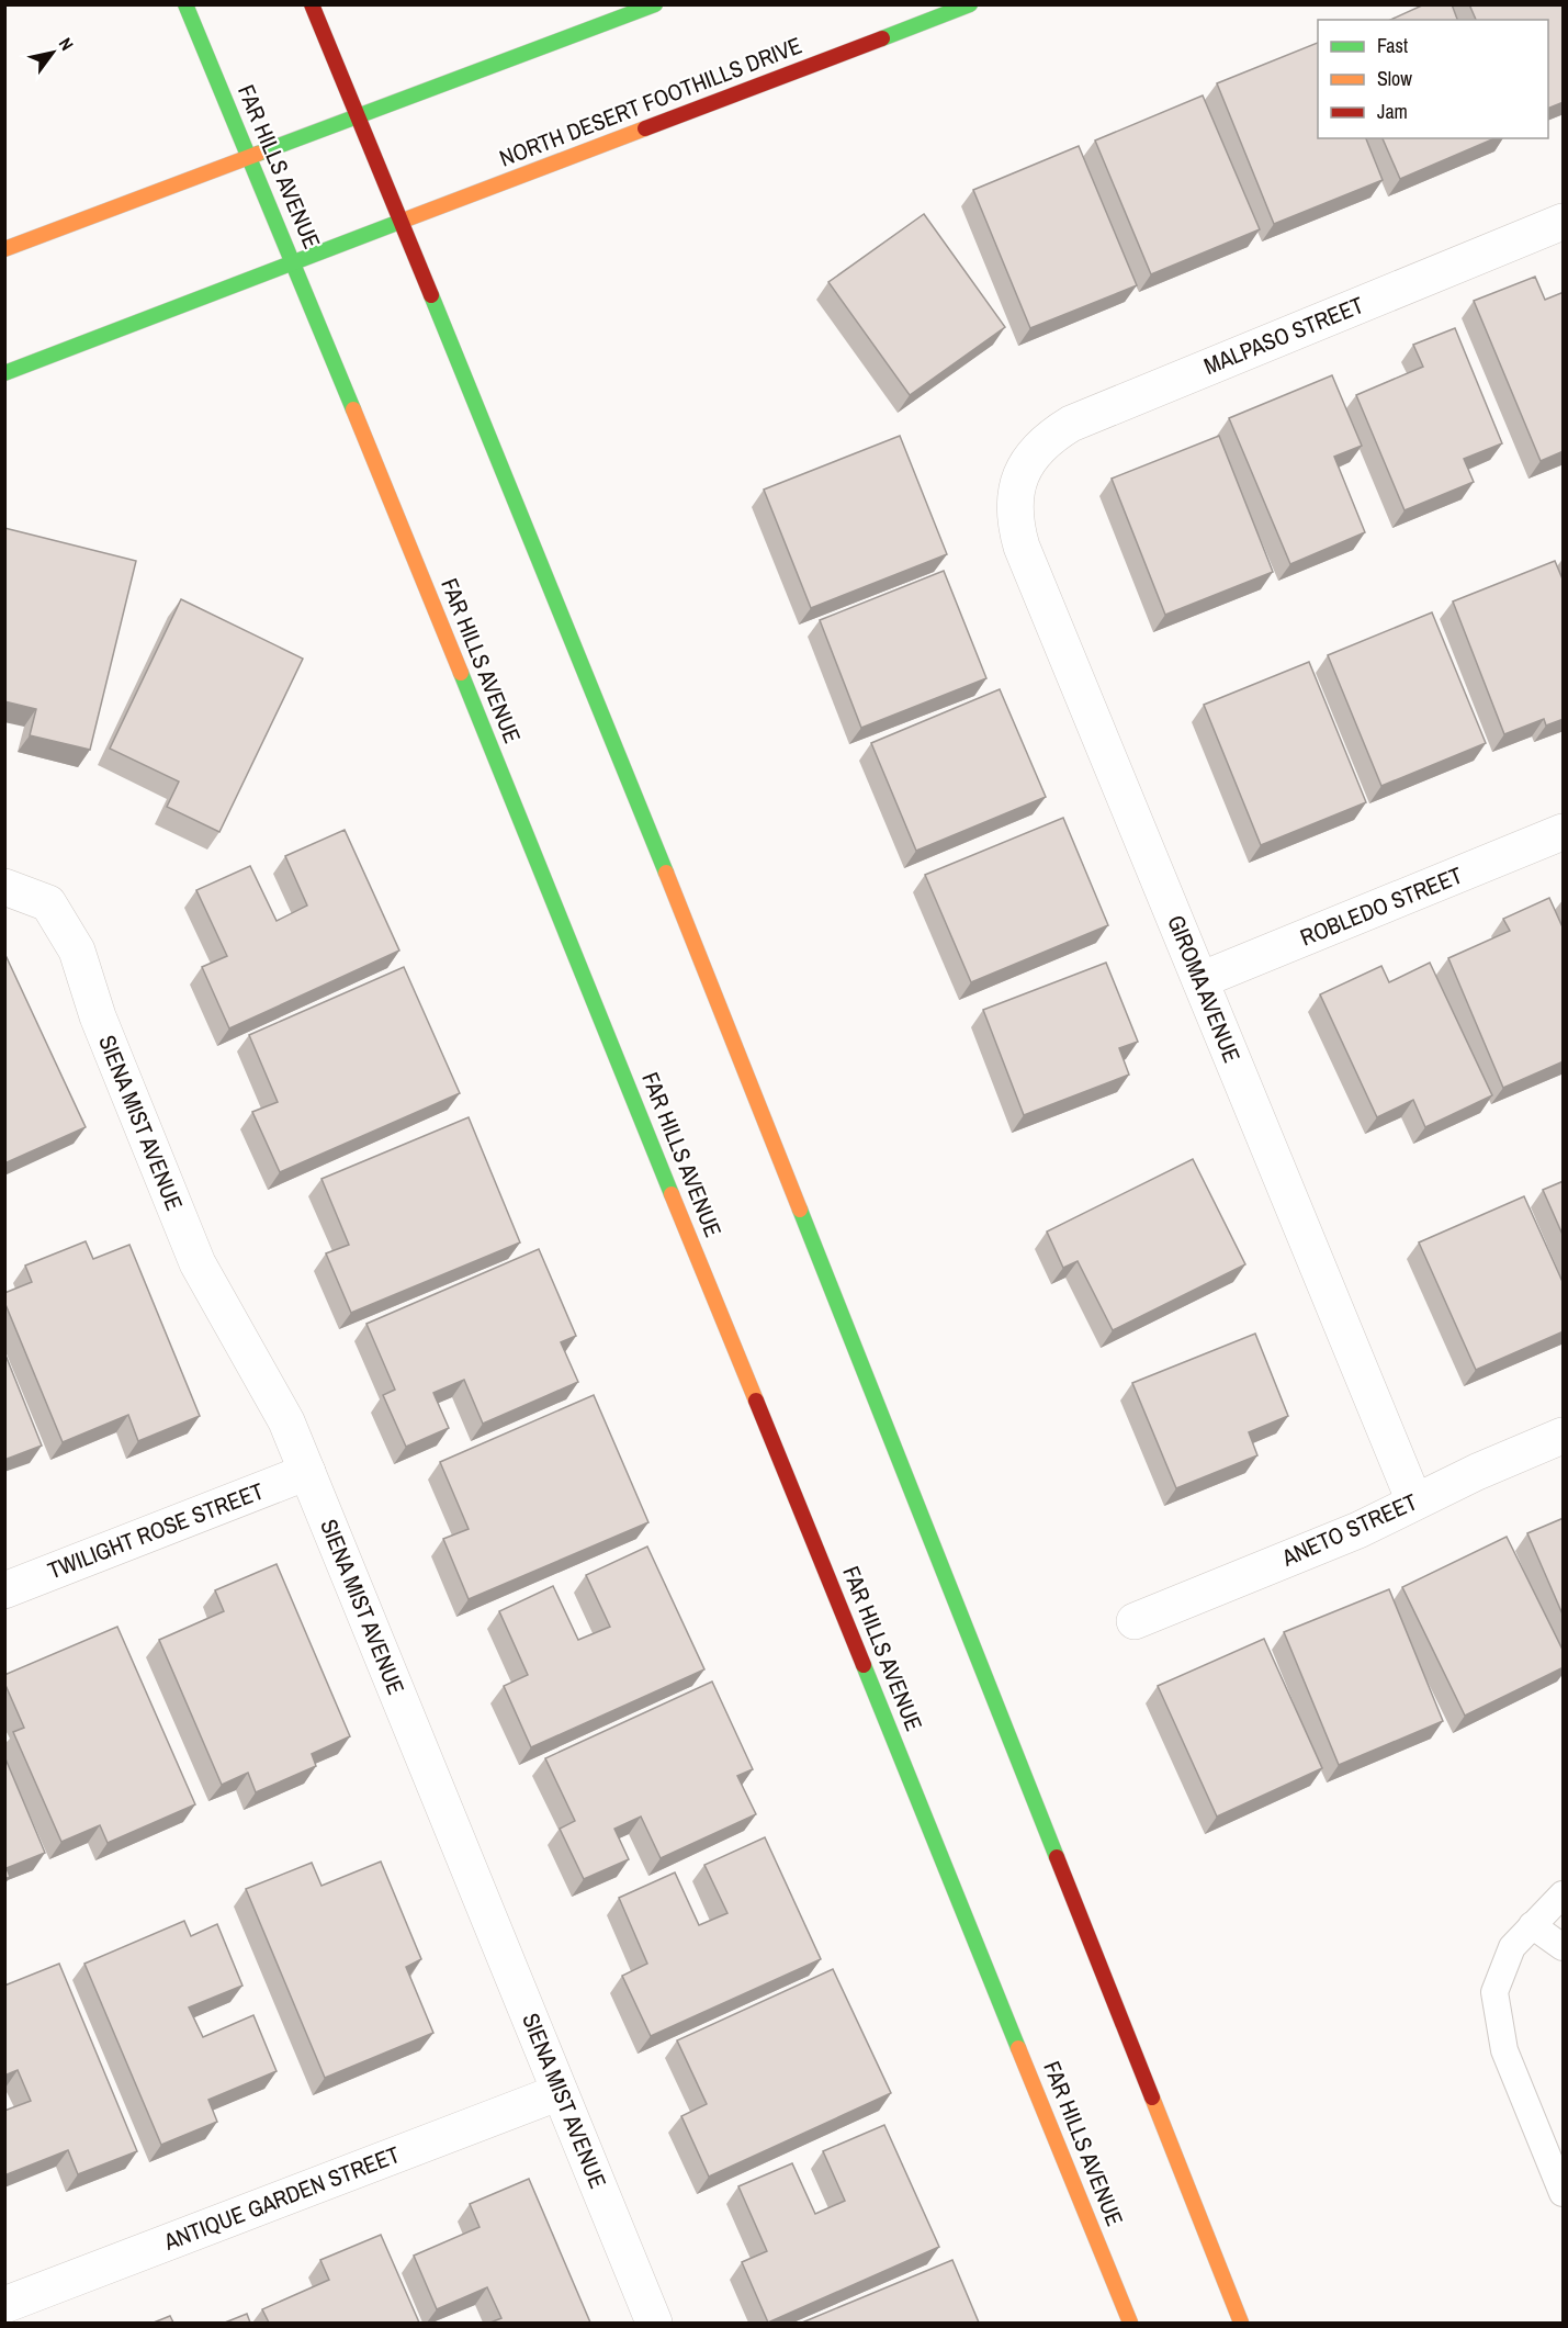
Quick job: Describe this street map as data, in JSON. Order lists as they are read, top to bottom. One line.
{"streets":{"main road":["NORTH DESERT FOOTHILLS DRIVE","FAR HILLS AVENUE"],"street":["MALPASO STREET","ROBLEDO STREET","GIROMA AVENUE","SIENA MIST AVENUE","ANETO STREET","TWILIGHT ROSE STREET","ANTIQUE GARDEN STREET"]},"crossings":[["NORTH DESERT FOOTHILLS DRIVE","FAR HILLS AVENUE"],["MALPASO STREET","GIROMA AVENUE"],["ROBLEDO STREET","GIROMA AVENUE"],["GIROMA AVENUE","ANETO STREET"],["SIENA MIST AVENUE","TWILIGHT ROSE STREET"],["SIENA MIST AVENUE","ANTIQUE GARDEN STREET"]],"legend":["Fast","Slow","Jam"],"north":"top right"}
